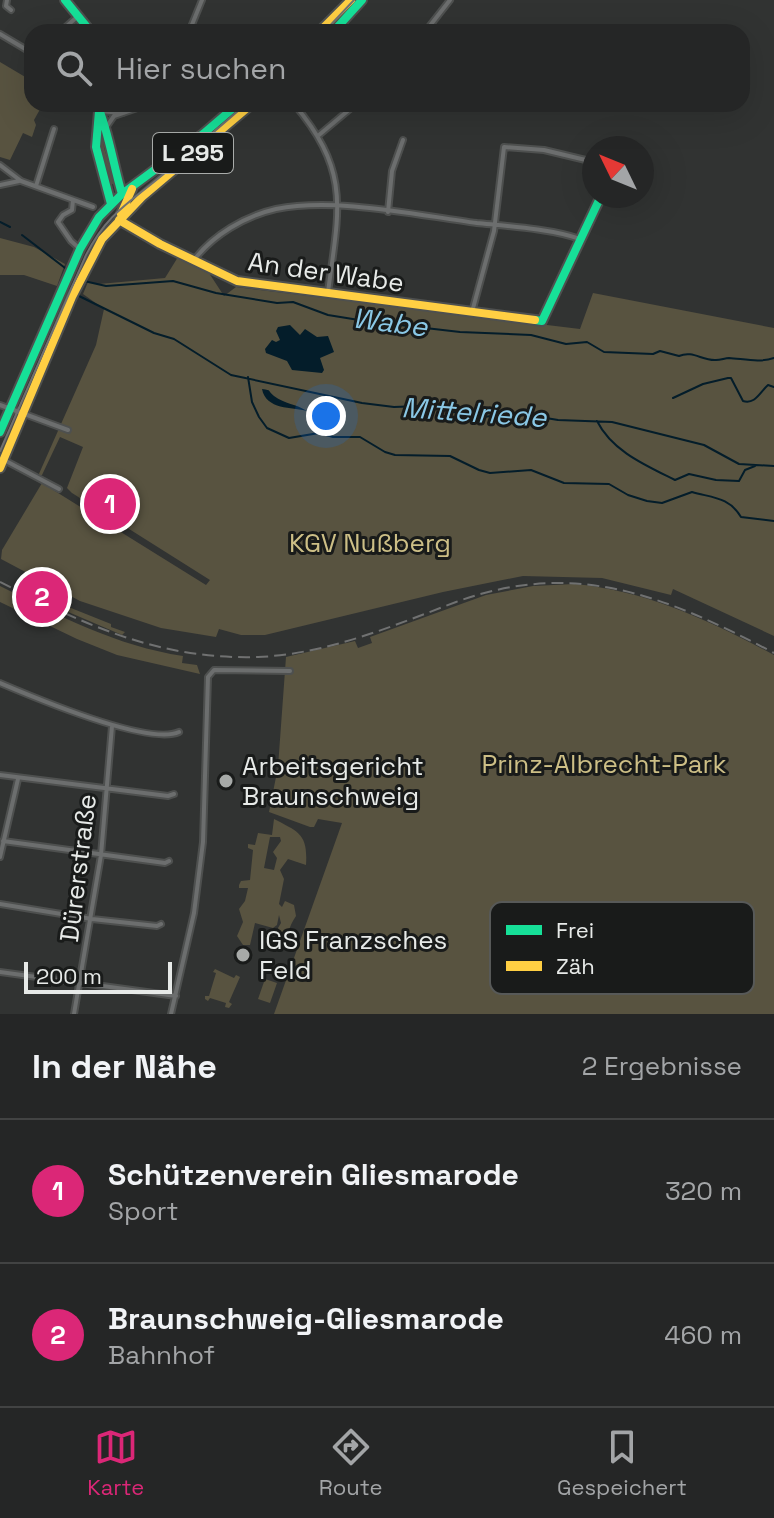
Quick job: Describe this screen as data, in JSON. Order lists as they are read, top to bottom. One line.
{"streets":{"main road":["L 295","An der Wabe"],"street":["Dürerstraße"]},"crossings":[["L 295","An der Wabe"]],"water":["Wabe","Mittelriede"],"parks":["KGV Nußberg","Prinz-Albrecht-Park"],"places":["Arbeitsgericht Braunschweig","IGS Franzsches Feld"],"legend":["Frei","Zäh"],"scale_bar":"200 m","north":"top left","page":{"search":"Hier suchen","pins":["1","2"],"scale":"200 m","heading":["In der Nähe","2 Ergebnisse"],"list":[{"mark":"1","name":"Schützenverein Gliesmarode","note":"Sport","value":"320 m"},{"mark":"2","name":"Braunschweig-Gliesmarode","note":"Bahnhof","value":"460 m"}],"nav":["Karte","Route","Gespeichert"]}}
